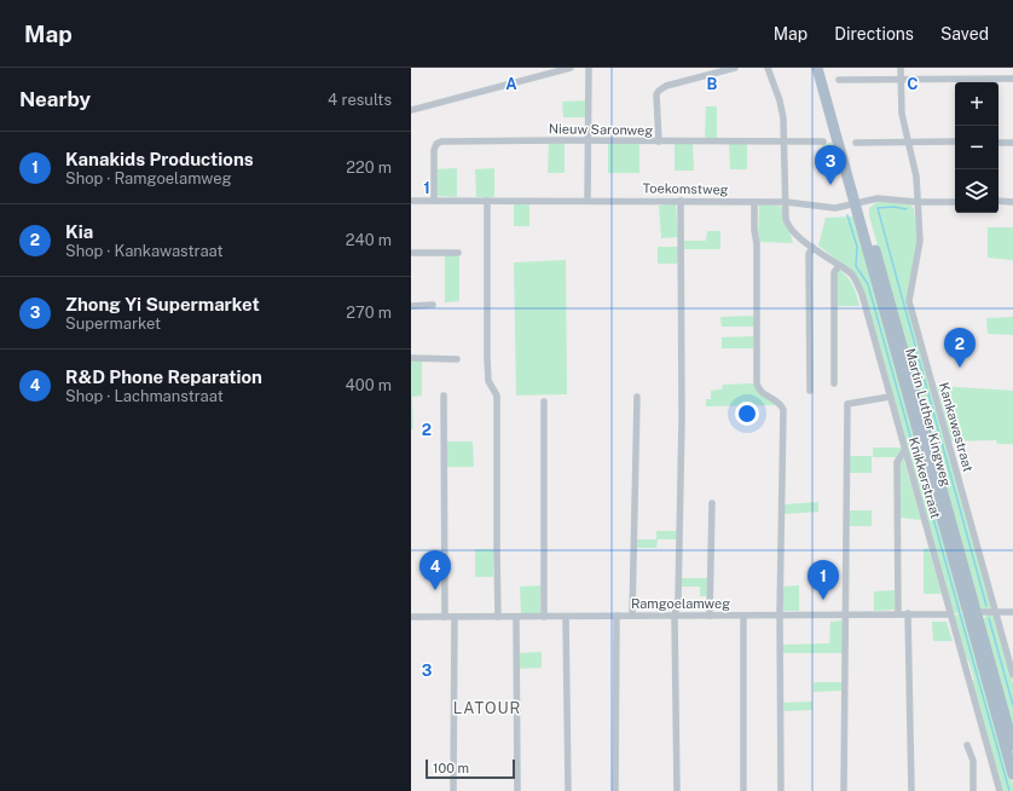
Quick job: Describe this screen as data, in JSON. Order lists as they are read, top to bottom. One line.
{"streets":{"main road":["Martin Luther Kingweg"],"street":["Nieuw Saronweg","Toekomstweg","Kankawastraat","Knikkerstraat","Ramgoelamweg"]},"crossings":[["Nieuw Saronweg","Toekomstweg"],["Nieuw Saronweg","Knikkerstraat"],["Toekomstweg","Martin Luther Kingweg"],["Toekomstweg","Kankawastraat"],["Toekomstweg","Knikkerstraat"],["Knikkerstraat","Ramgoelamweg"]],"districts":["LATOUR"],"scale_bar":"100 m","page":{"header":"Map","nav":["Map","Directions","Saved"],"heading":["Nearby","4 results"],"map_buttons":["+","−"],"list":[{"mark":"1","name":"Kanakids Productions","note":"Shop · Ramgoelamweg","value":"220 m"},{"mark":"2","name":"Kia","note":"Shop · Kankawastraat","value":"240 m"},{"mark":"3","name":"Zhong Yi Supermarket","note":"Supermarket","value":"270 m"},{"mark":"4","name":"R&D Phone Reparation","note":"Shop · Lachmanstraat","value":"400 m"}],"pins":["3","2","4","1"],"scale":"100 m"},"grid":{"columns":["A","B","C"],"rows":["1","2","3"]}}
